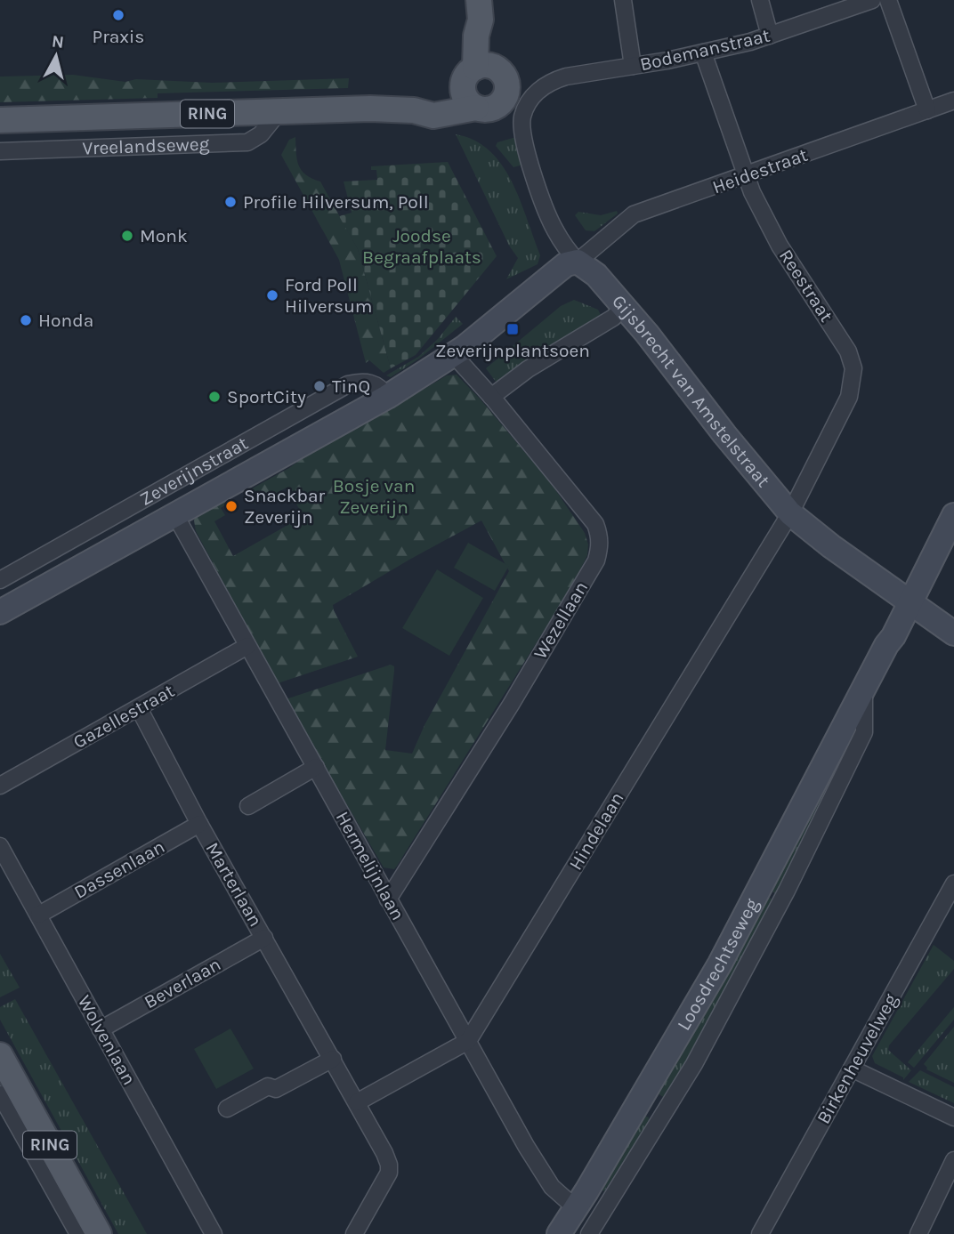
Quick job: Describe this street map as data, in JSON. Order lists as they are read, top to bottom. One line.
{"streets":{"main road":["RING","Vreelandseweg"],"street":["Bodemanstraat","Heidestraat","Reestraat","Gijsbrecht van Amstelstraat","Zeverijnstraat","Wezellaan","Gazellestraat","Hindelaan","Hermelijnlaan","Dassenlaan","Marterlaan","Loosdrechtseweg","Beverlaan","Wolvenlaan","Birkenheuvelweg"]},"crossings":[["Bodemanstraat","Reestraat"],["Bodemanstraat","Gijsbrecht van Amstelstraat"],["RING","Vreelandseweg"],["Heidestraat","Reestraat"],["Heidestraat","Gijsbrecht van Amstelstraat"],["Heidestraat","Zeverijnstraat"],["Reestraat","Gijsbrecht van Amstelstraat"],["Reestraat","Hindelaan"],["Gijsbrecht van Amstelstraat","Zeverijnstraat"],["Gijsbrecht van Amstelstraat","Hindelaan"],["Gijsbrecht van Amstelstraat","Loosdrechtseweg"],["Zeverijnstraat","Wezellaan"],["Zeverijnstraat","Hermelijnlaan"],["Wezellaan","Hermelijnlaan"],["Gazellestraat","Hermelijnlaan"],["Gazellestraat","Marterlaan"],["Hindelaan","Hermelijnlaan"],["Hindelaan","Marterlaan"],["Hermelijnlaan","Loosdrechtseweg"],["Dassenlaan","Marterlaan"],["Dassenlaan","Wolvenlaan"],["Marterlaan","Beverlaan"],["Beverlaan","Wolvenlaan"]],"parks":["Joodse Begraafplaats","Bosje van Zeverijn"],"places":{"other":["Praxis","Profile Hilversum, Poll","Monk","Ford Poll Hilversum","Honda","TinQ","SportCity","Snackbar Zeverijn"],"transit":["Zeverijnplantsoen"]},"north":"top"}
